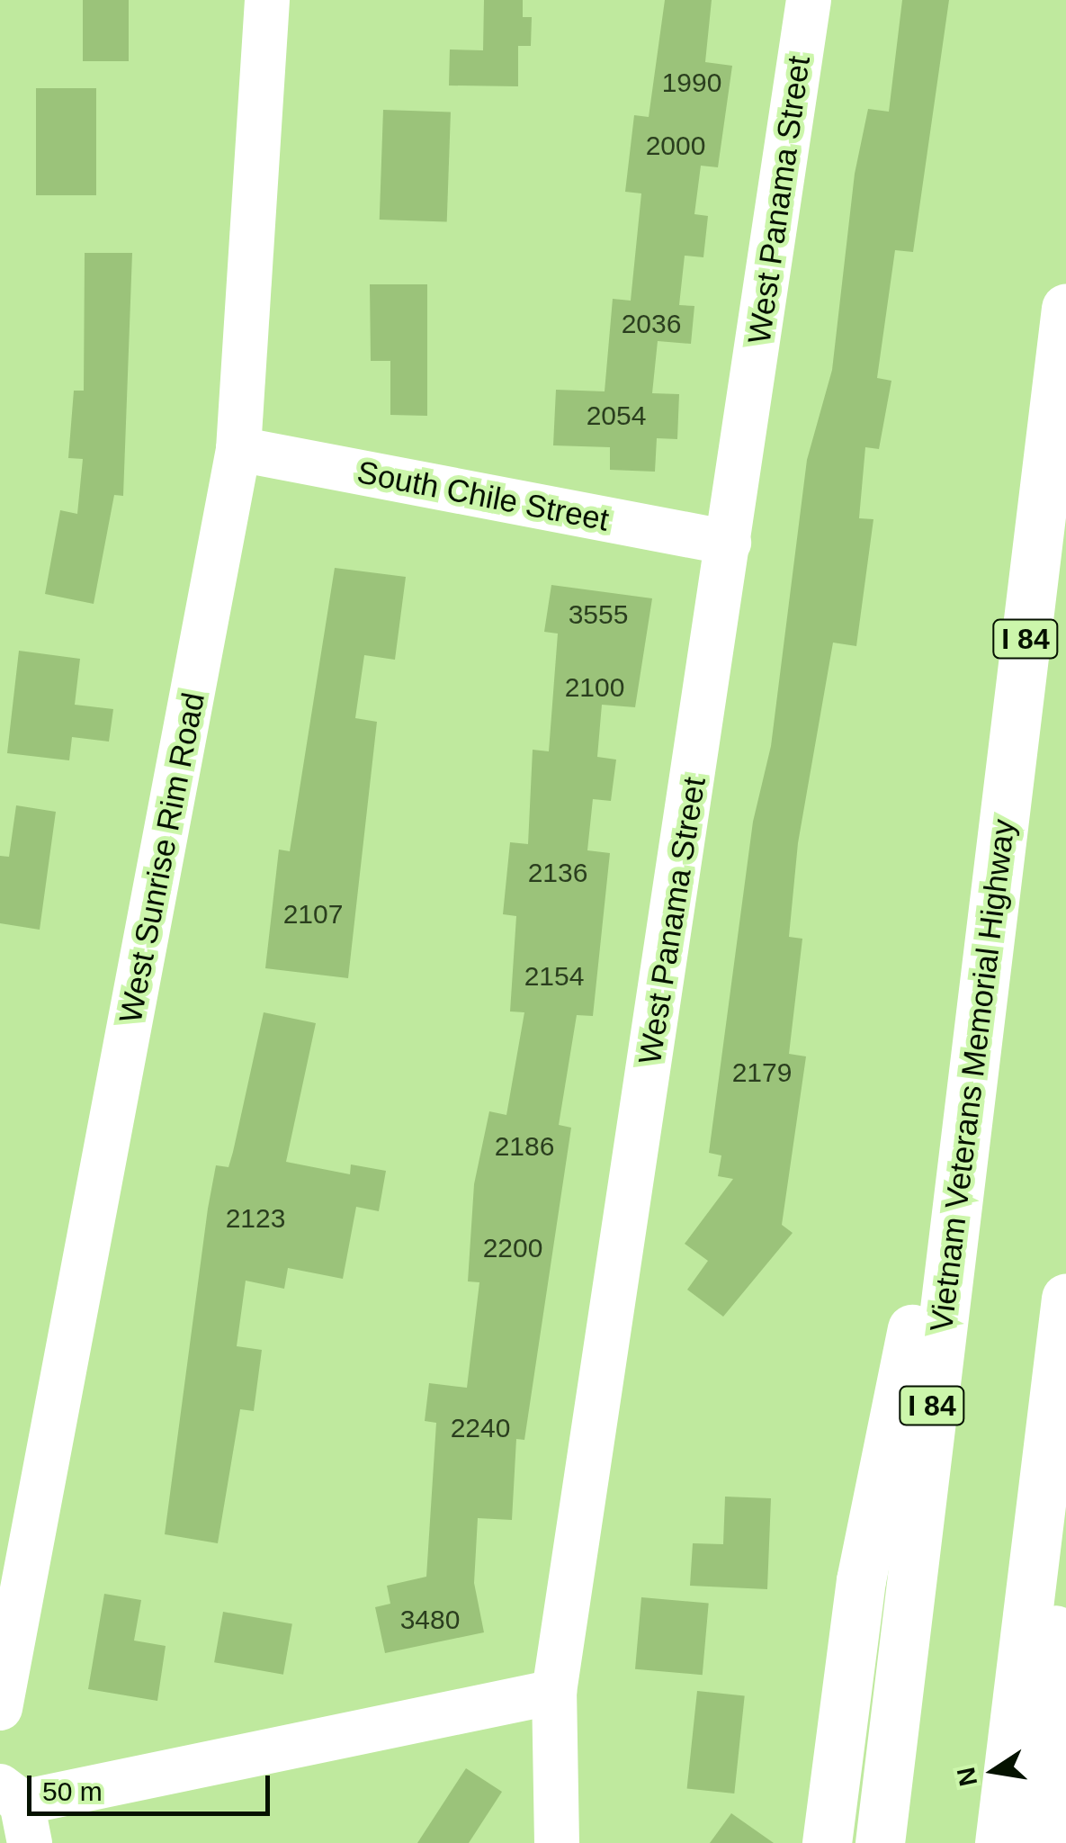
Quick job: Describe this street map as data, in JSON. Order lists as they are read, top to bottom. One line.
{"streets":{"highway":["I 84","Vietnam Veterans Memorial Highway"],"street":["West Panama Street","South Chile Street","West Sunrise Rim Road"]},"crossings":[["West Panama Street","South Chile Street"],["South Chile Street","West Sunrise Rim Road"]],"house_numbers":["1990","2000","2036","2054","3555","2100","2136","2107","2154","2179","2186","2123","2200","2240","3480"],"scale_bar":"50 m","north":"left"}
